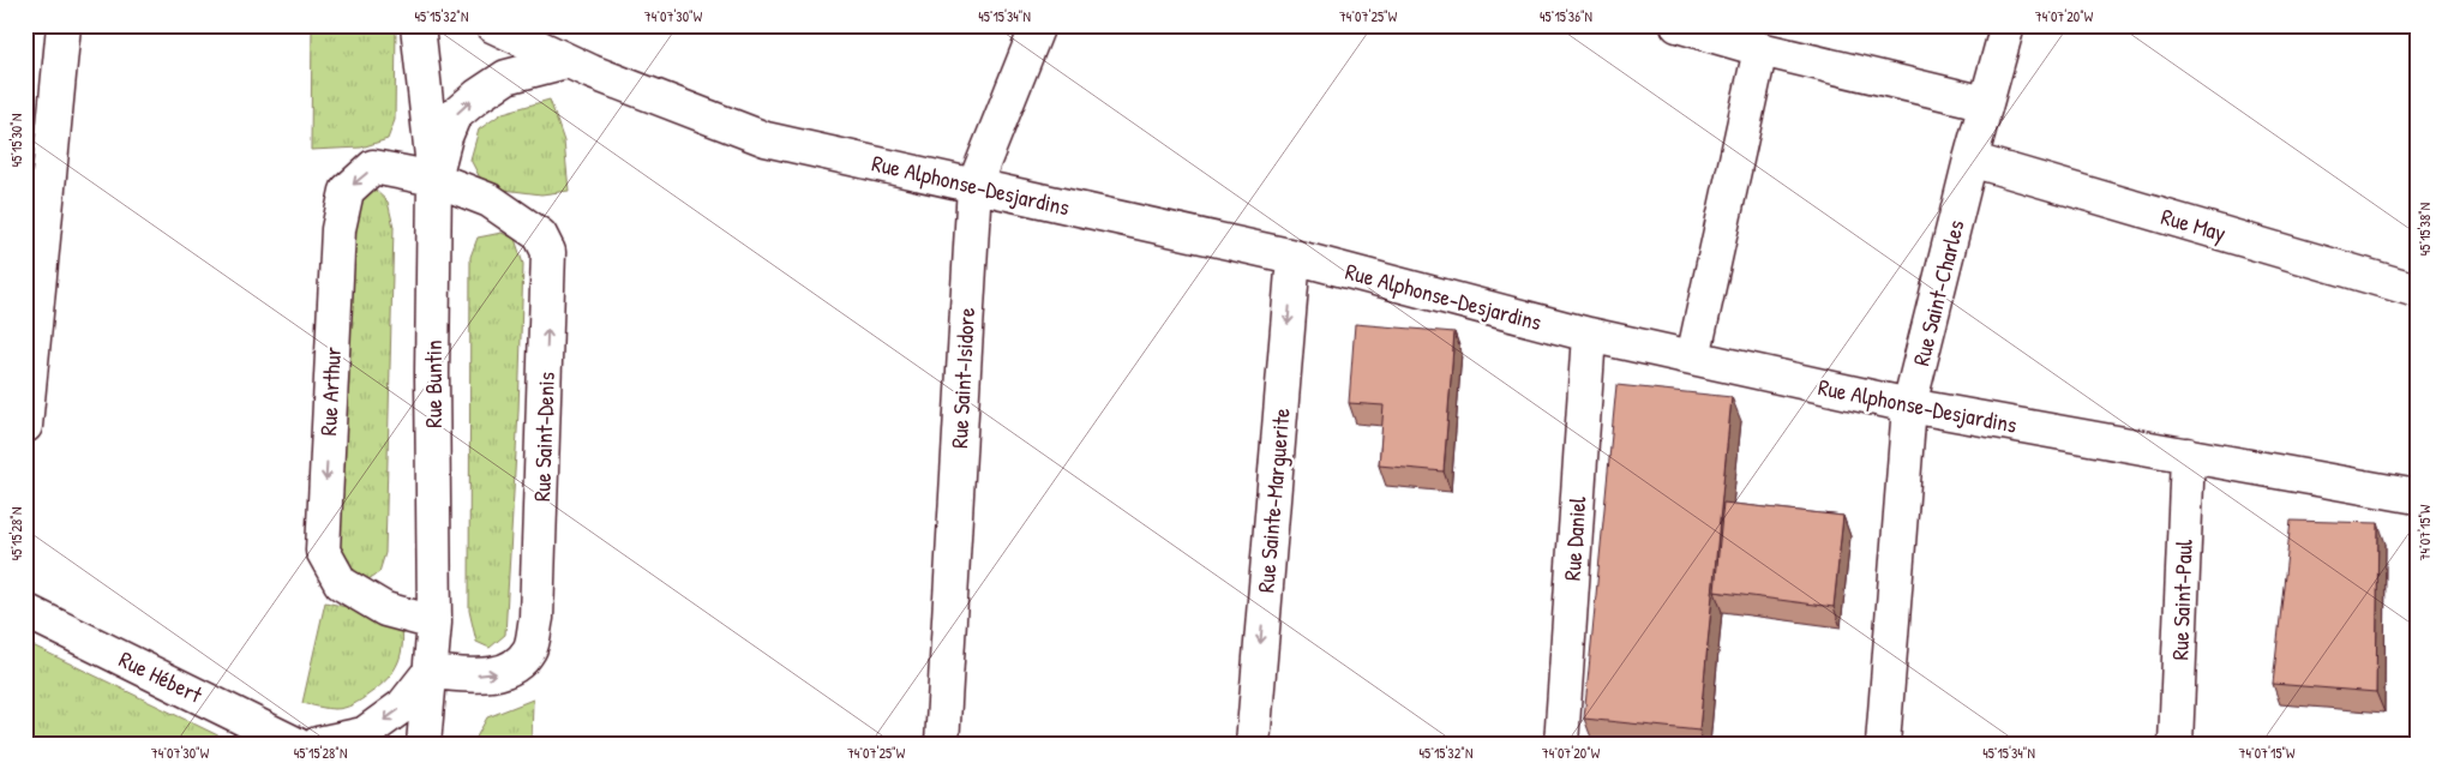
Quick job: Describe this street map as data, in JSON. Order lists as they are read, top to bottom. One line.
{"streets":{"street":["Rue Alphonse-Desjardins","Rue May","Rue Saint-Charles","Rue Saint-Isidore","Rue Buntin","Rue Arthur","Rue Saint-Denis","Rue Sainte-Marguerite","Rue Daniel","Rue Saint-Paul","Rue Hébert"]},"crossings":[["Rue Alphonse-Desjardins","Rue Saint-Charles"],["Rue Alphonse-Desjardins","Rue Saint-Isidore"],["Rue Alphonse-Desjardins","Rue Sainte-Marguerite"],["Rue Alphonse-Desjardins","Rue Daniel"],["Rue Alphonse-Desjardins","Rue Saint-Paul"],["Rue May","Rue Saint-Charles"],["Rue Buntin","Rue Arthur"],["Rue Buntin","Rue Saint-Denis"],["Rue Arthur","Rue Saint-Denis"]],"one_way":["Rue Sainte-Marguerite"],"coordinates":["45°15'32\"N","74°07'30\"W","45°15'34\"N","74°07'25\"W","45°15'36\"N","74°07'20\"W","45°15'30\"N","45°15'38\"N","74°07'15\"W","45°15'28\"N"]}
